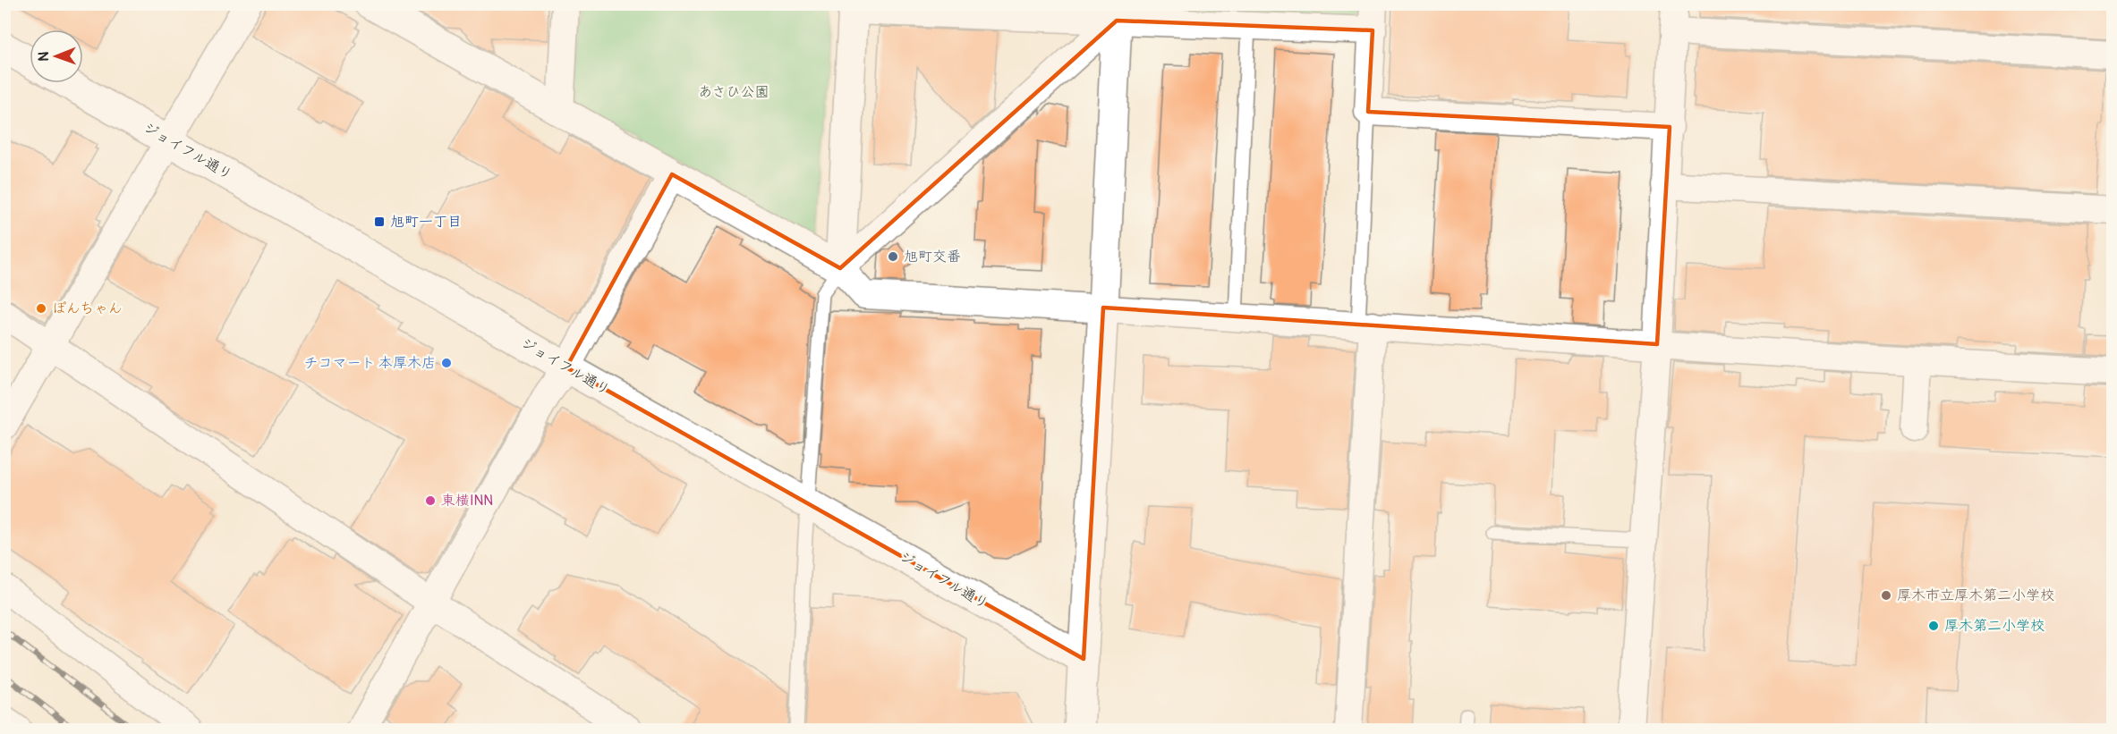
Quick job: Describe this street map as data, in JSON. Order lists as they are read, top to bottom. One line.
{"streets":{"street":["ジョイフル通り"]},"parks":["あさひ公園"],"places":{"transit":["旭町一丁目"],"other":["旭町交番","ぽんちゃん","チコマート 本厚木店","東横INN","厚木市立厚木第二小学校","厚木第二小学校"]},"north":"left"}
